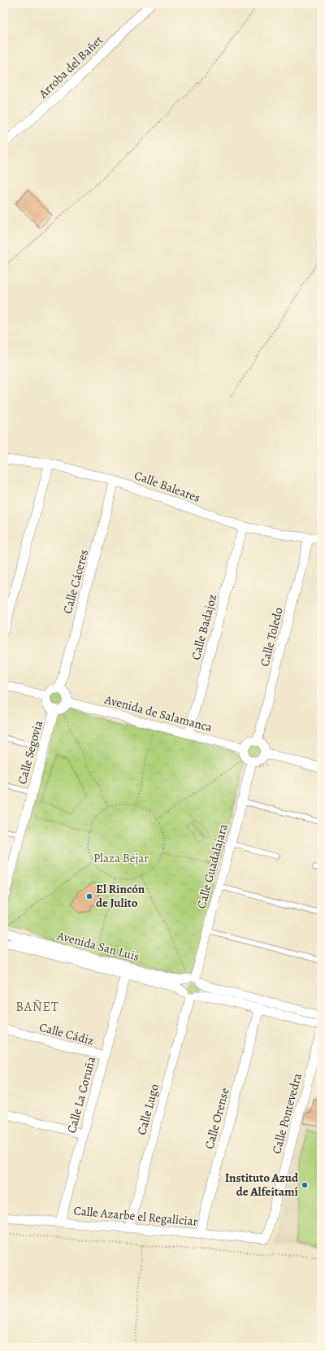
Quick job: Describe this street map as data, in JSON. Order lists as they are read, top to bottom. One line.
{"streets":{"street":["Arroba del Bañet","Calle Baleares","Calle Cáceres","Calle Badajoz","Calle Toledo","Avenida de Salamanca","Calle Segovia","Calle Guadalajara","Avenida San Luis","Calle Cádiz","Calle La Coruña","Calle Lugo","Calle Pontevedra","Calle Orense","Calle Azarbe el Regaliciar"]},"crossings":[["Calle Baleares","Calle Cáceres"],["Calle Baleares","Calle Badajoz"],["Calle Baleares","Calle Toledo"],["Calle Cáceres","Avenida de Salamanca"],["Calle Cáceres","Calle Segovia"],["Calle Badajoz","Avenida de Salamanca"],["Calle Toledo","Avenida de Salamanca"],["Calle Toledo","Calle Guadalajara"],["Avenida de Salamanca","Calle Segovia"],["Avenida de Salamanca","Calle Guadalajara"],["Calle Guadalajara","Avenida San Luis"],["Avenida San Luis","Calle La Coruña"],["Avenida San Luis","Calle Lugo"],["Avenida San Luis","Calle Orense"],["Calle Cádiz","Calle La Coruña"],["Calle La Coruña","Calle Azarbe el Regaliciar"],["Calle Lugo","Calle Azarbe el Regaliciar"],["Calle Pontevedra","Calle Azarbe el Regaliciar"],["Calle Orense","Calle Azarbe el Regaliciar"]],"districts":["BAÑET"],"parks":["Plaza Béjar"],"places":["El Rincón de Julito","Instituto Azud de Alfeitamí"]}
